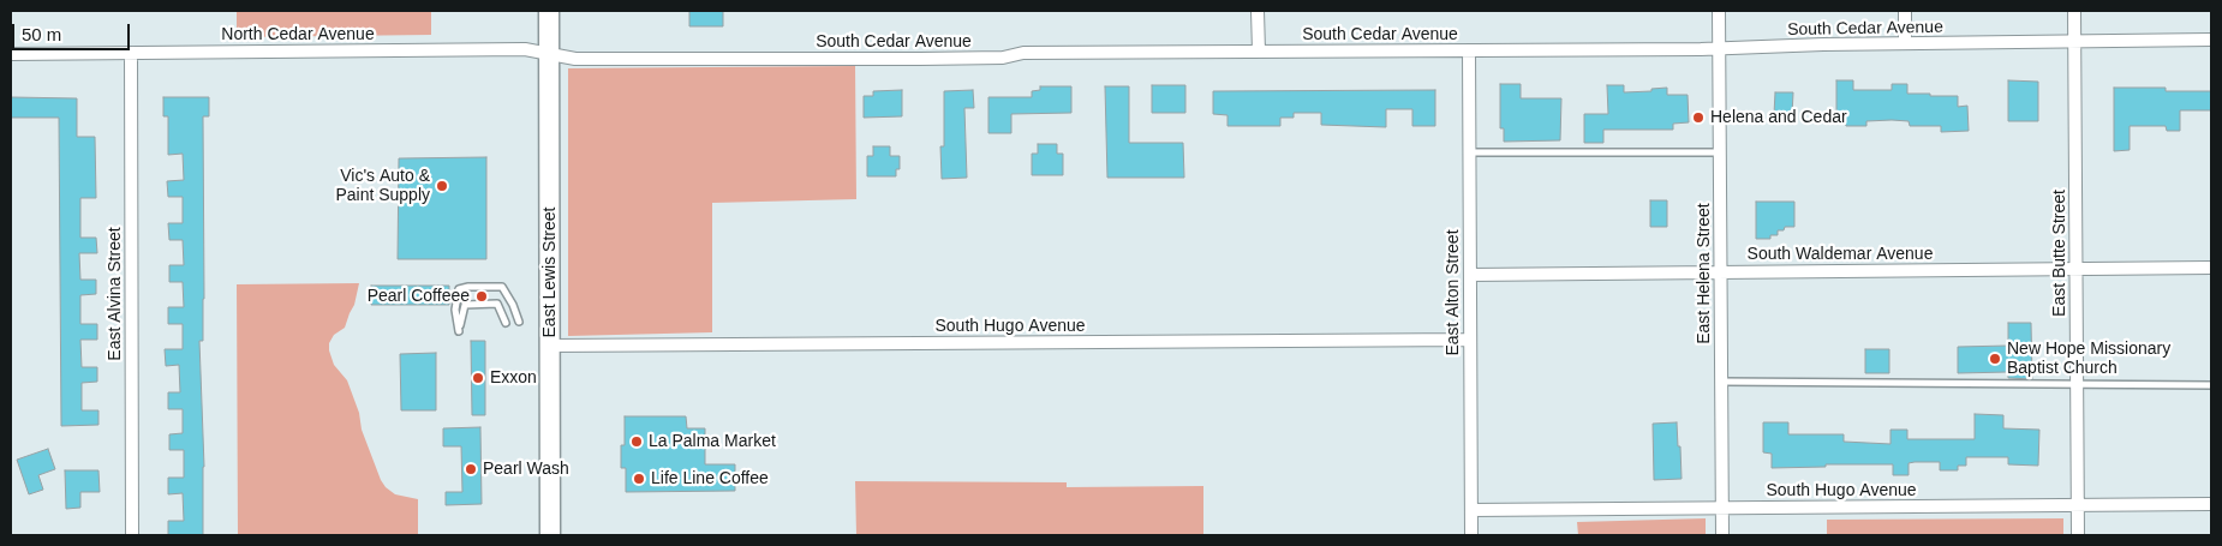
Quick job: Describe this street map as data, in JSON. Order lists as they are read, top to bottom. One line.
{"streets":{"main road":["East Lewis Street"],"street":["South Cedar Avenue","North Cedar Avenue","East Butte Street","South Waldemar Avenue","East Helena Street","East Alton Street","East Alvina Street","South Hugo Avenue"]},"crossings":[["South Cedar Avenue","North Cedar Avenue"],["South Cedar Avenue","East Butte Street"],["South Cedar Avenue","East Lewis Street"],["South Cedar Avenue","East Helena Street"],["South Cedar Avenue","East Alton Street"],["North Cedar Avenue","East Lewis Street"],["North Cedar Avenue","East Alvina Street"],["East Butte Street","South Waldemar Avenue"],["East Butte Street","South Hugo Avenue"],["South Waldemar Avenue","East Helena Street"],["South Waldemar Avenue","East Alton Street"],["East Lewis Street","South Hugo Avenue"],["East Helena Street","South Hugo Avenue"],["East Alton Street","South Hugo Avenue"]],"places":["Helena and Cedar","Vic's Auto & Paint Supply","Pearl Coffeee","New Hope Missionary Baptist Church","Exxon","La Palma Market","Pearl Wash","Life Line Coffee"],"scale_bar":"50 m"}
